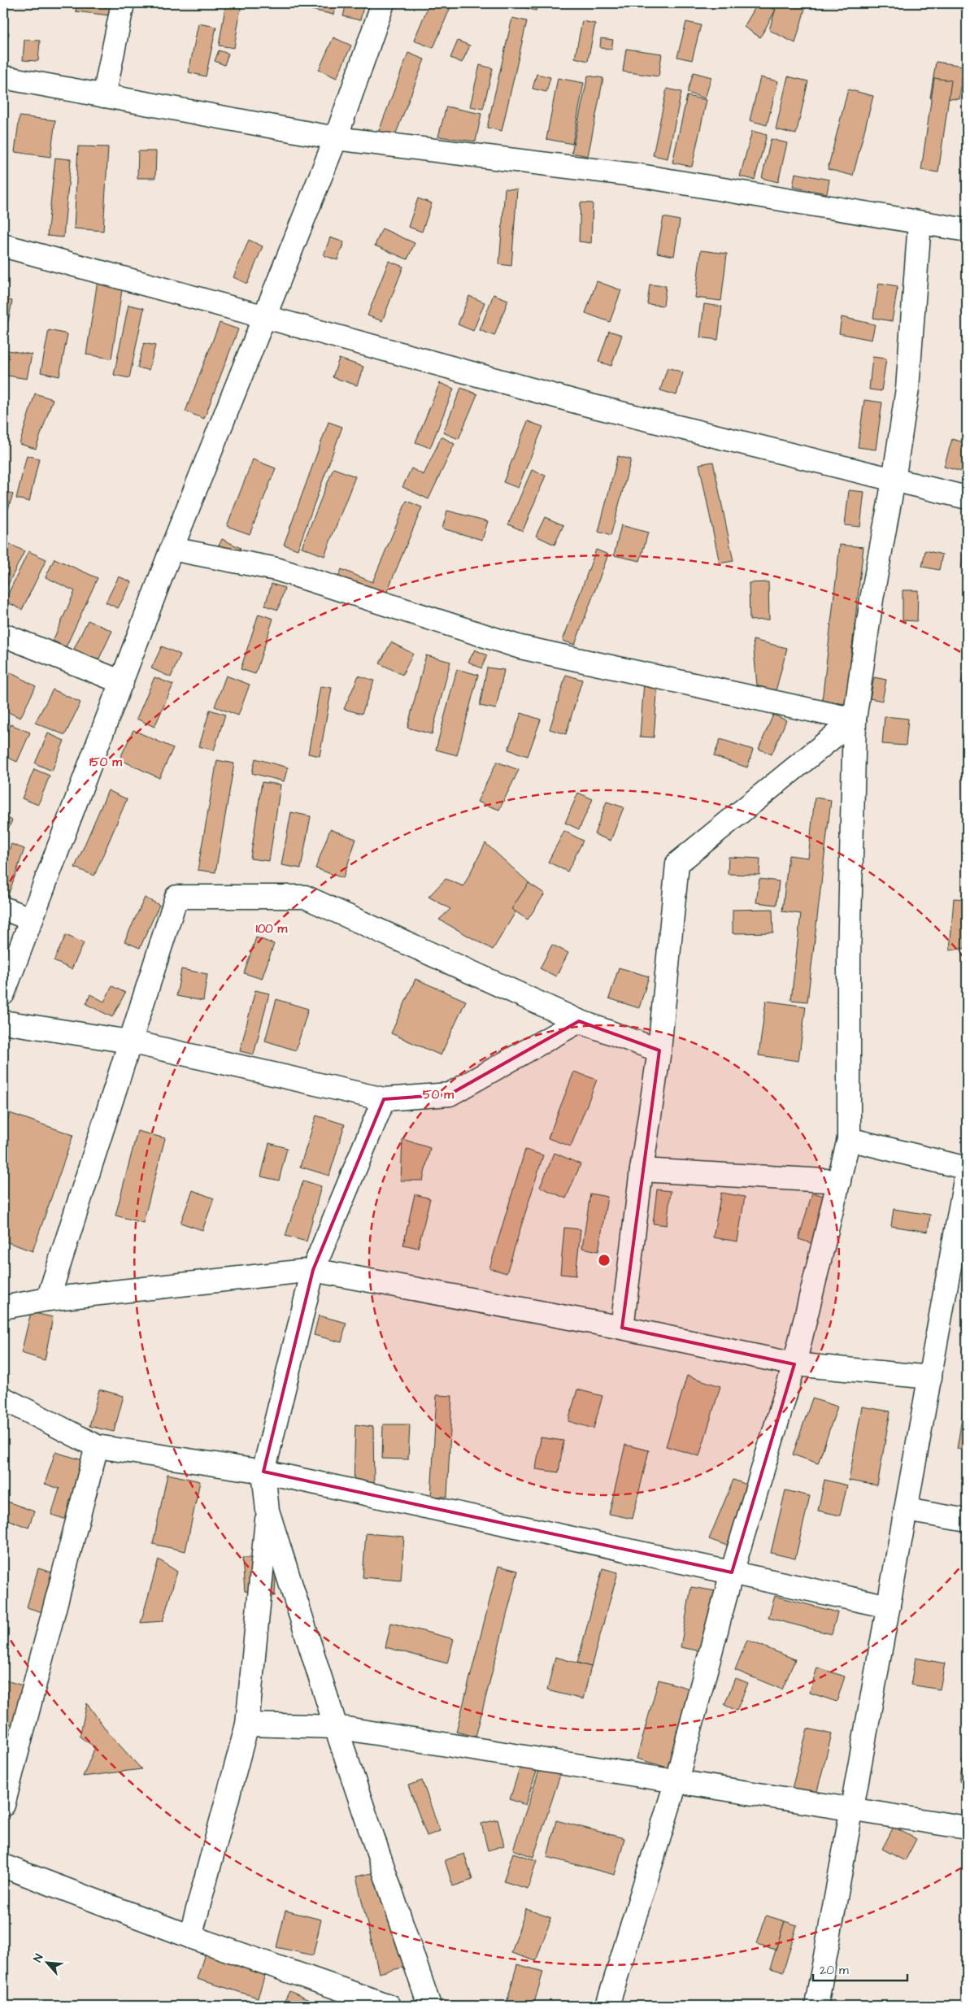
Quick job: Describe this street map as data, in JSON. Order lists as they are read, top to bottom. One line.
{"scale_bar":"20 m","north":"top left","rings":["150 m","100 m","50 m"]}
